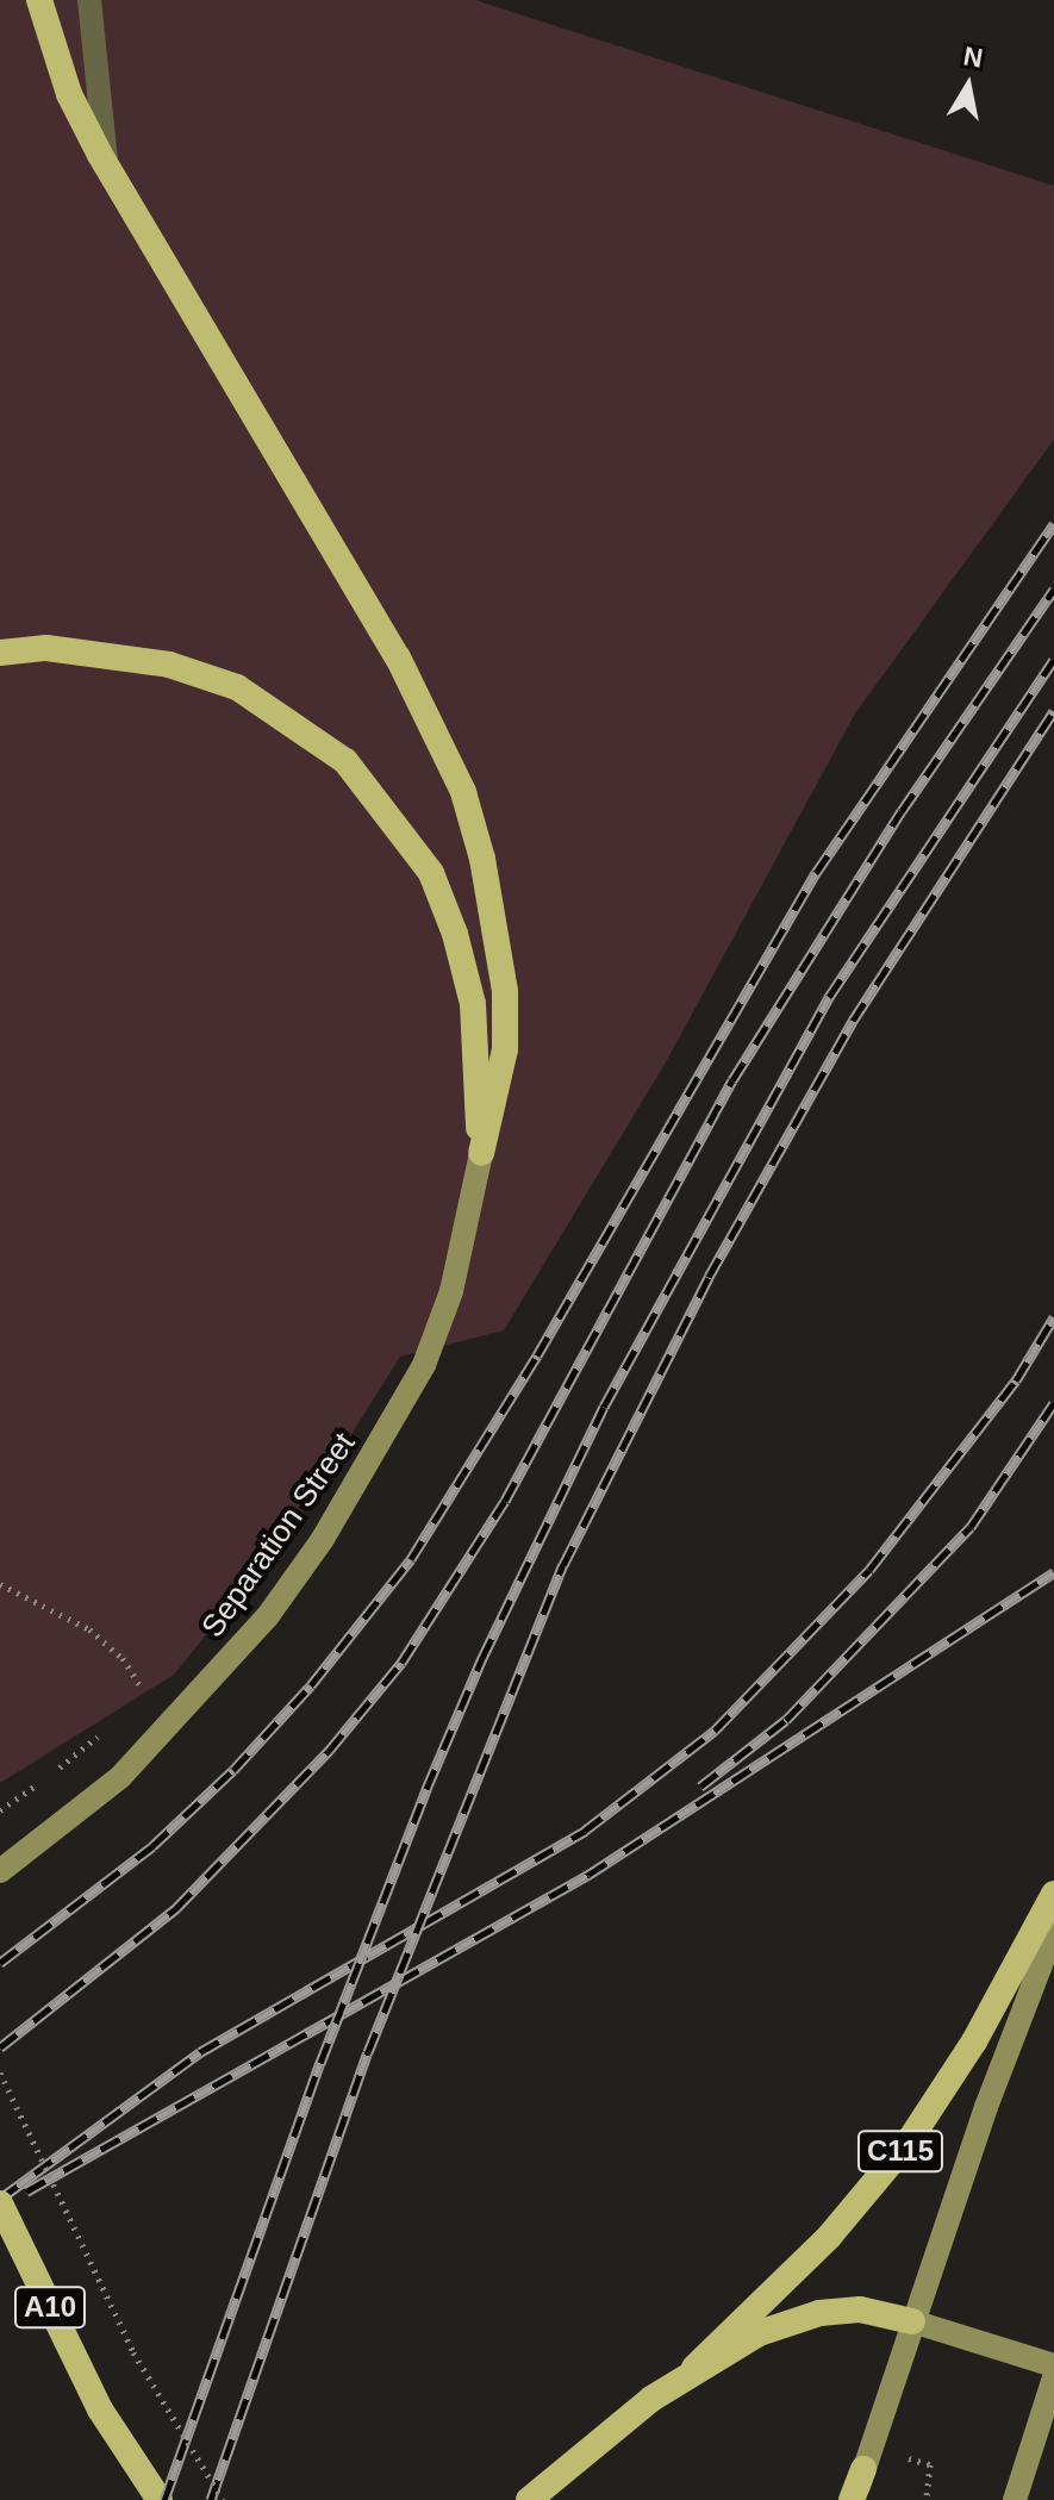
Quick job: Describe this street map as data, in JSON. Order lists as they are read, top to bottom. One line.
{"streets":{"highway":["C115","A10"],"main road":["Separation Street"]},"north":"top"}
